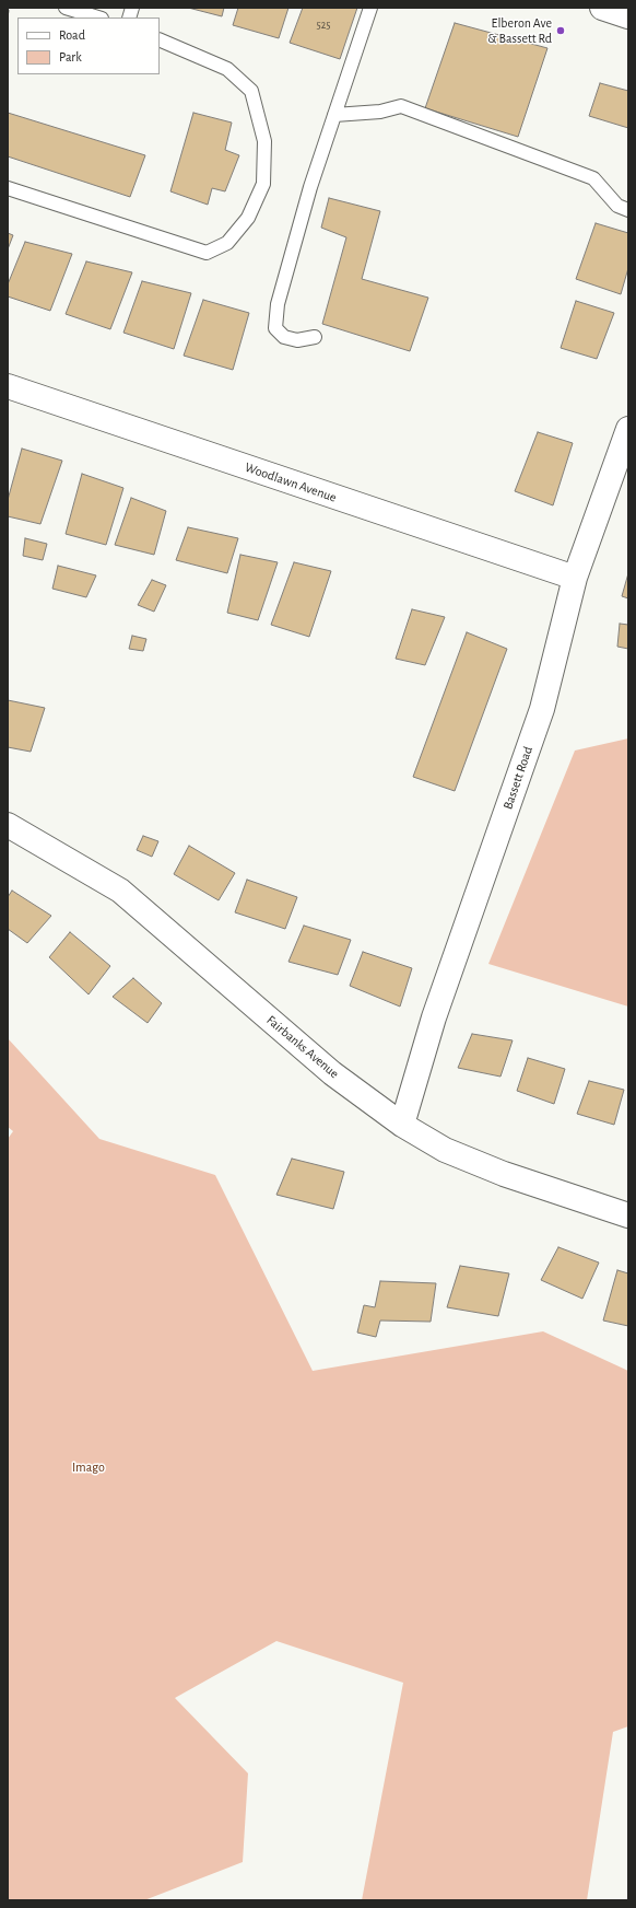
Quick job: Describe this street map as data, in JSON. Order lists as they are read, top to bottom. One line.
{"streets":{"street":["Woodlawn Avenue","Bassett Road","Fairbanks Avenue"]},"crossings":[["Woodlawn Avenue","Bassett Road"],["Bassett Road","Fairbanks Avenue"]],"parks":["Imago"],"places":["Elberon Ave & Bassett Rd"],"house_numbers":["525"],"legend":["Road","Park"]}
